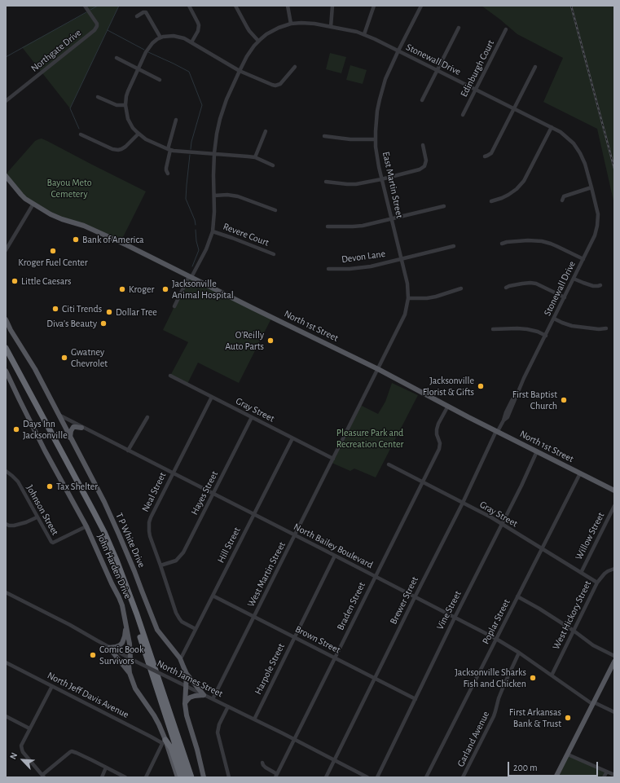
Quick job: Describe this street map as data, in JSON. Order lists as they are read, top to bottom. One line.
{"streets":{"main road":["North 1st Street","T P White Drive","John Harden Drive"],"street":["Northgate Drive","Stonewall Drive","Edinburgh Court","East Martin Street","Revere Court","Devon Lane","Gray Street","Neal Street","Hayes Street","Johnson Street","Willow Street","Hill Street","North Bailey Boulevard","West Martin Street","Brewer Street","Braden Street","Vine Street","West Hickory Street","Poplar Street","Brown Street","Harpole Street","North James Street","North Jeff Davis Avenue","Garland Avenue"]},"crossings":[["Stonewall Drive","Edinburgh Court"],["Stonewall Drive","East Martin Street"],["Stonewall Drive","Revere Court"],["Stonewall Drive","North 1st Street"],["Stonewall Drive","Brewer Street"],["East Martin Street","Devon Lane"],["East Martin Street","North 1st Street"],["East Martin Street","West Martin Street"],["North 1st Street","West Martin Street"],["North 1st Street","Brewer Street"],["North 1st Street","Braden Street"],["North 1st Street","Vine Street"],["North 1st Street","Poplar Street"],["Gray Street","Neal Street"],["Gray Street","Hayes Street"],["Gray Street","Willow Street"],["Gray Street","Hill Street"],["Gray Street","West Martin Street"],["Gray Street","Brewer Street"],["Gray Street","Braden Street"],["Gray Street","Vine Street"],["Gray Street","West Hickory Street"],["Gray Street","Poplar Street"],["Neal Street","Hayes Street"],["Neal Street","Hill Street"],["Neal Street","North Bailey Boulevard"],["Hayes Street","North Bailey Boulevard"],["Johnson Street","John Harden Drive"],["T P White Drive","Hill Street"],["T P White Drive","North Bailey Boulevard"],["T P White Drive","North James Street"],["Hill Street","North Bailey Boulevard"],["Hill Street","Brown Street"],["North Bailey Boulevard","West Martin Street"],["North Bailey Boulevard","Brewer Street"],["North Bailey Boulevard","Braden Street"],["North Bailey Boulevard","Vine Street"],["North Bailey Boulevard","West Hickory Street"],["North Bailey Boulevard","Poplar Street"],["North Bailey Boulevard","Harpole Street"],["North Bailey Boulevard","Garland Avenue"],["John Harden Drive","North James Street"],["John Harden Drive","North Jeff Davis Avenue"],["West Martin Street","Brown Street"],["West Martin Street","North James Street"],["Brewer Street","Brown Street"],["Brewer Street","North James Street"],["Braden Street","Brown Street"],["Braden Street","North James Street"],["Vine Street","Brown Street"],["Brown Street","Harpole Street"],["Harpole Street","North James Street"]],"parks":["Bayou Meto Cemetery","Pleasure Park and Recreation Center"],"places":["Bank of America","Kroger Fuel Center","Little Caesars","Kroger","Jacksonville Animal Hospital","Citi Trends","Dollar Tree","Diva’s Beauty","O'Reilly Auto Parts","Gwatney Chevrolet","Jacksonville Florist & Gifts","First Baptist Church","Days Inn Jacksonville","Tax Shelter","Comic Book Survivors","Jacksonville Sharks Fish and Chicken","First Arkansas Bank & Trust"],"scale_bar":"200 m","north":"top left"}
